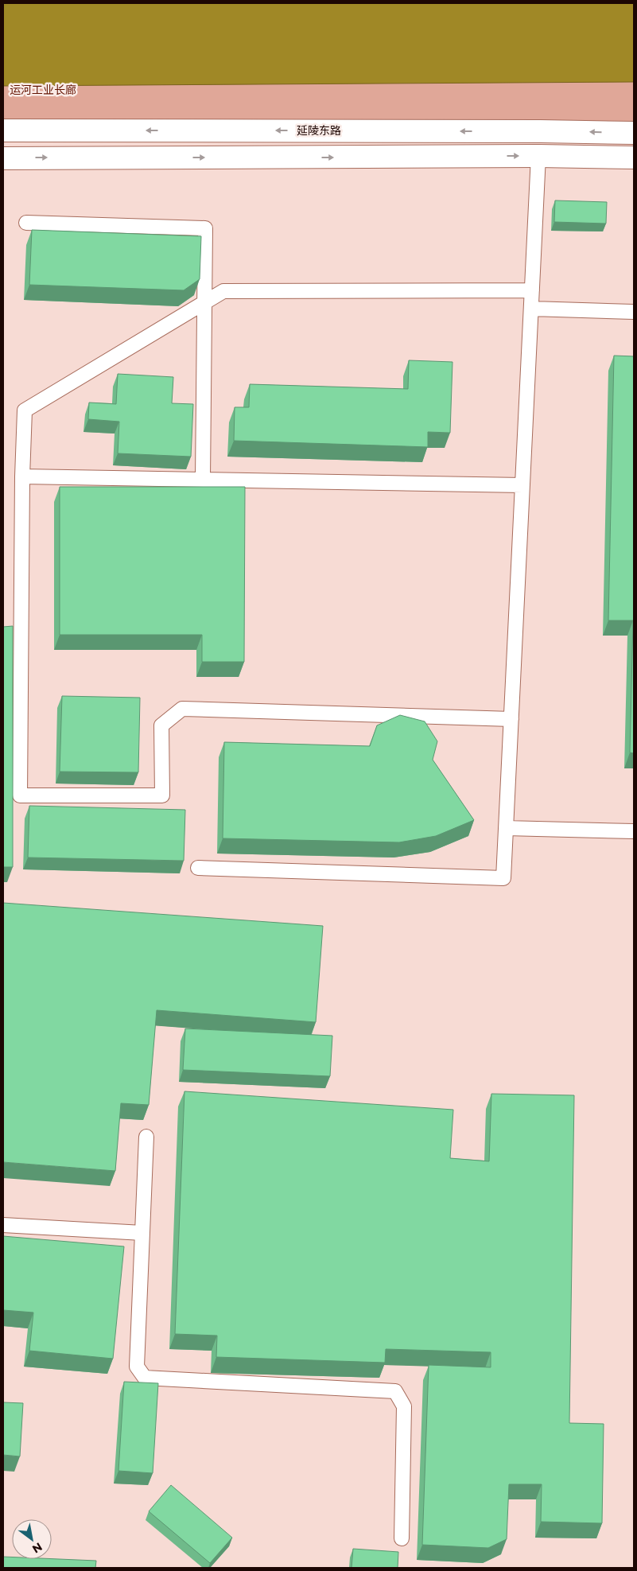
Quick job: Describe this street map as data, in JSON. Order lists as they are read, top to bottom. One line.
{"streets":{"main road":["延陵东路"]},"parks":["运河工业长廊"],"north":"bottom right"}
